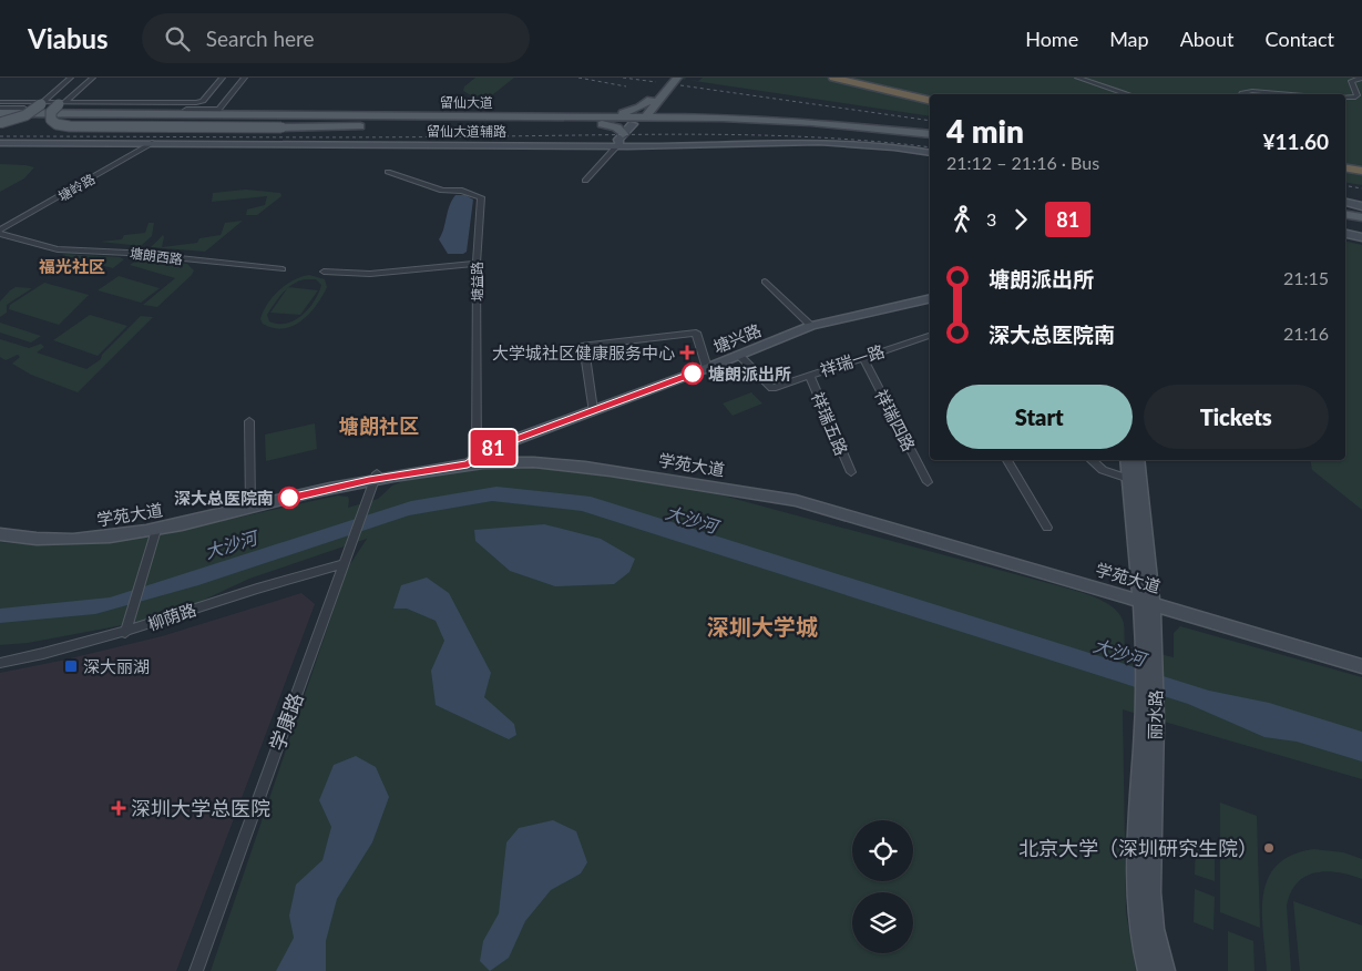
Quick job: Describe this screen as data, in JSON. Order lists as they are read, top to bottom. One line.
{"streets":{"main road":["留仙大道","留仙大道辅路","塘兴路","学苑大道","丽水路"],"street":["塘岭路","塘朗西路","塘益路","祥瑞一路","祥瑞四路","祥瑞五路","柳荫路","学康路"]},"crossings":[["留仙大道辅路","塘岭路"],["塘岭路","塘朗西路"],["塘益路","学苑大道"],["塘兴路","祥瑞一路"],["塘兴路","学苑大道"],["祥瑞一路","祥瑞四路"],["祥瑞一路","祥瑞五路"],["学苑大道","丽水路"],["学苑大道","学康路"],["柳荫路","学康路"]],"districts":["福光社区","塘朗社区","深圳大学城"],"water":["大沙河"],"places":{"health":["大学城社区健康服务中心","深圳大学总医院"],"other":["塘朗派出所","深大总医院南","北京大学（深圳研究生院）"],"transit":["深大丽湖"]},"lines":["bus line 81"],"page":{"header":"Viabus","search":"Search here","nav":["Home","Map","About","Contact"],"on_map":"81","heading":["4 min","21:12 – 21:16 · Bus","¥11.60"],"legs":["3","81"],"list":[{"name":"塘朗派出所","value":"21:15"},{"name":"深大总医院南","value":"21:16"}],"buttons":["Start","Tickets"]}}
